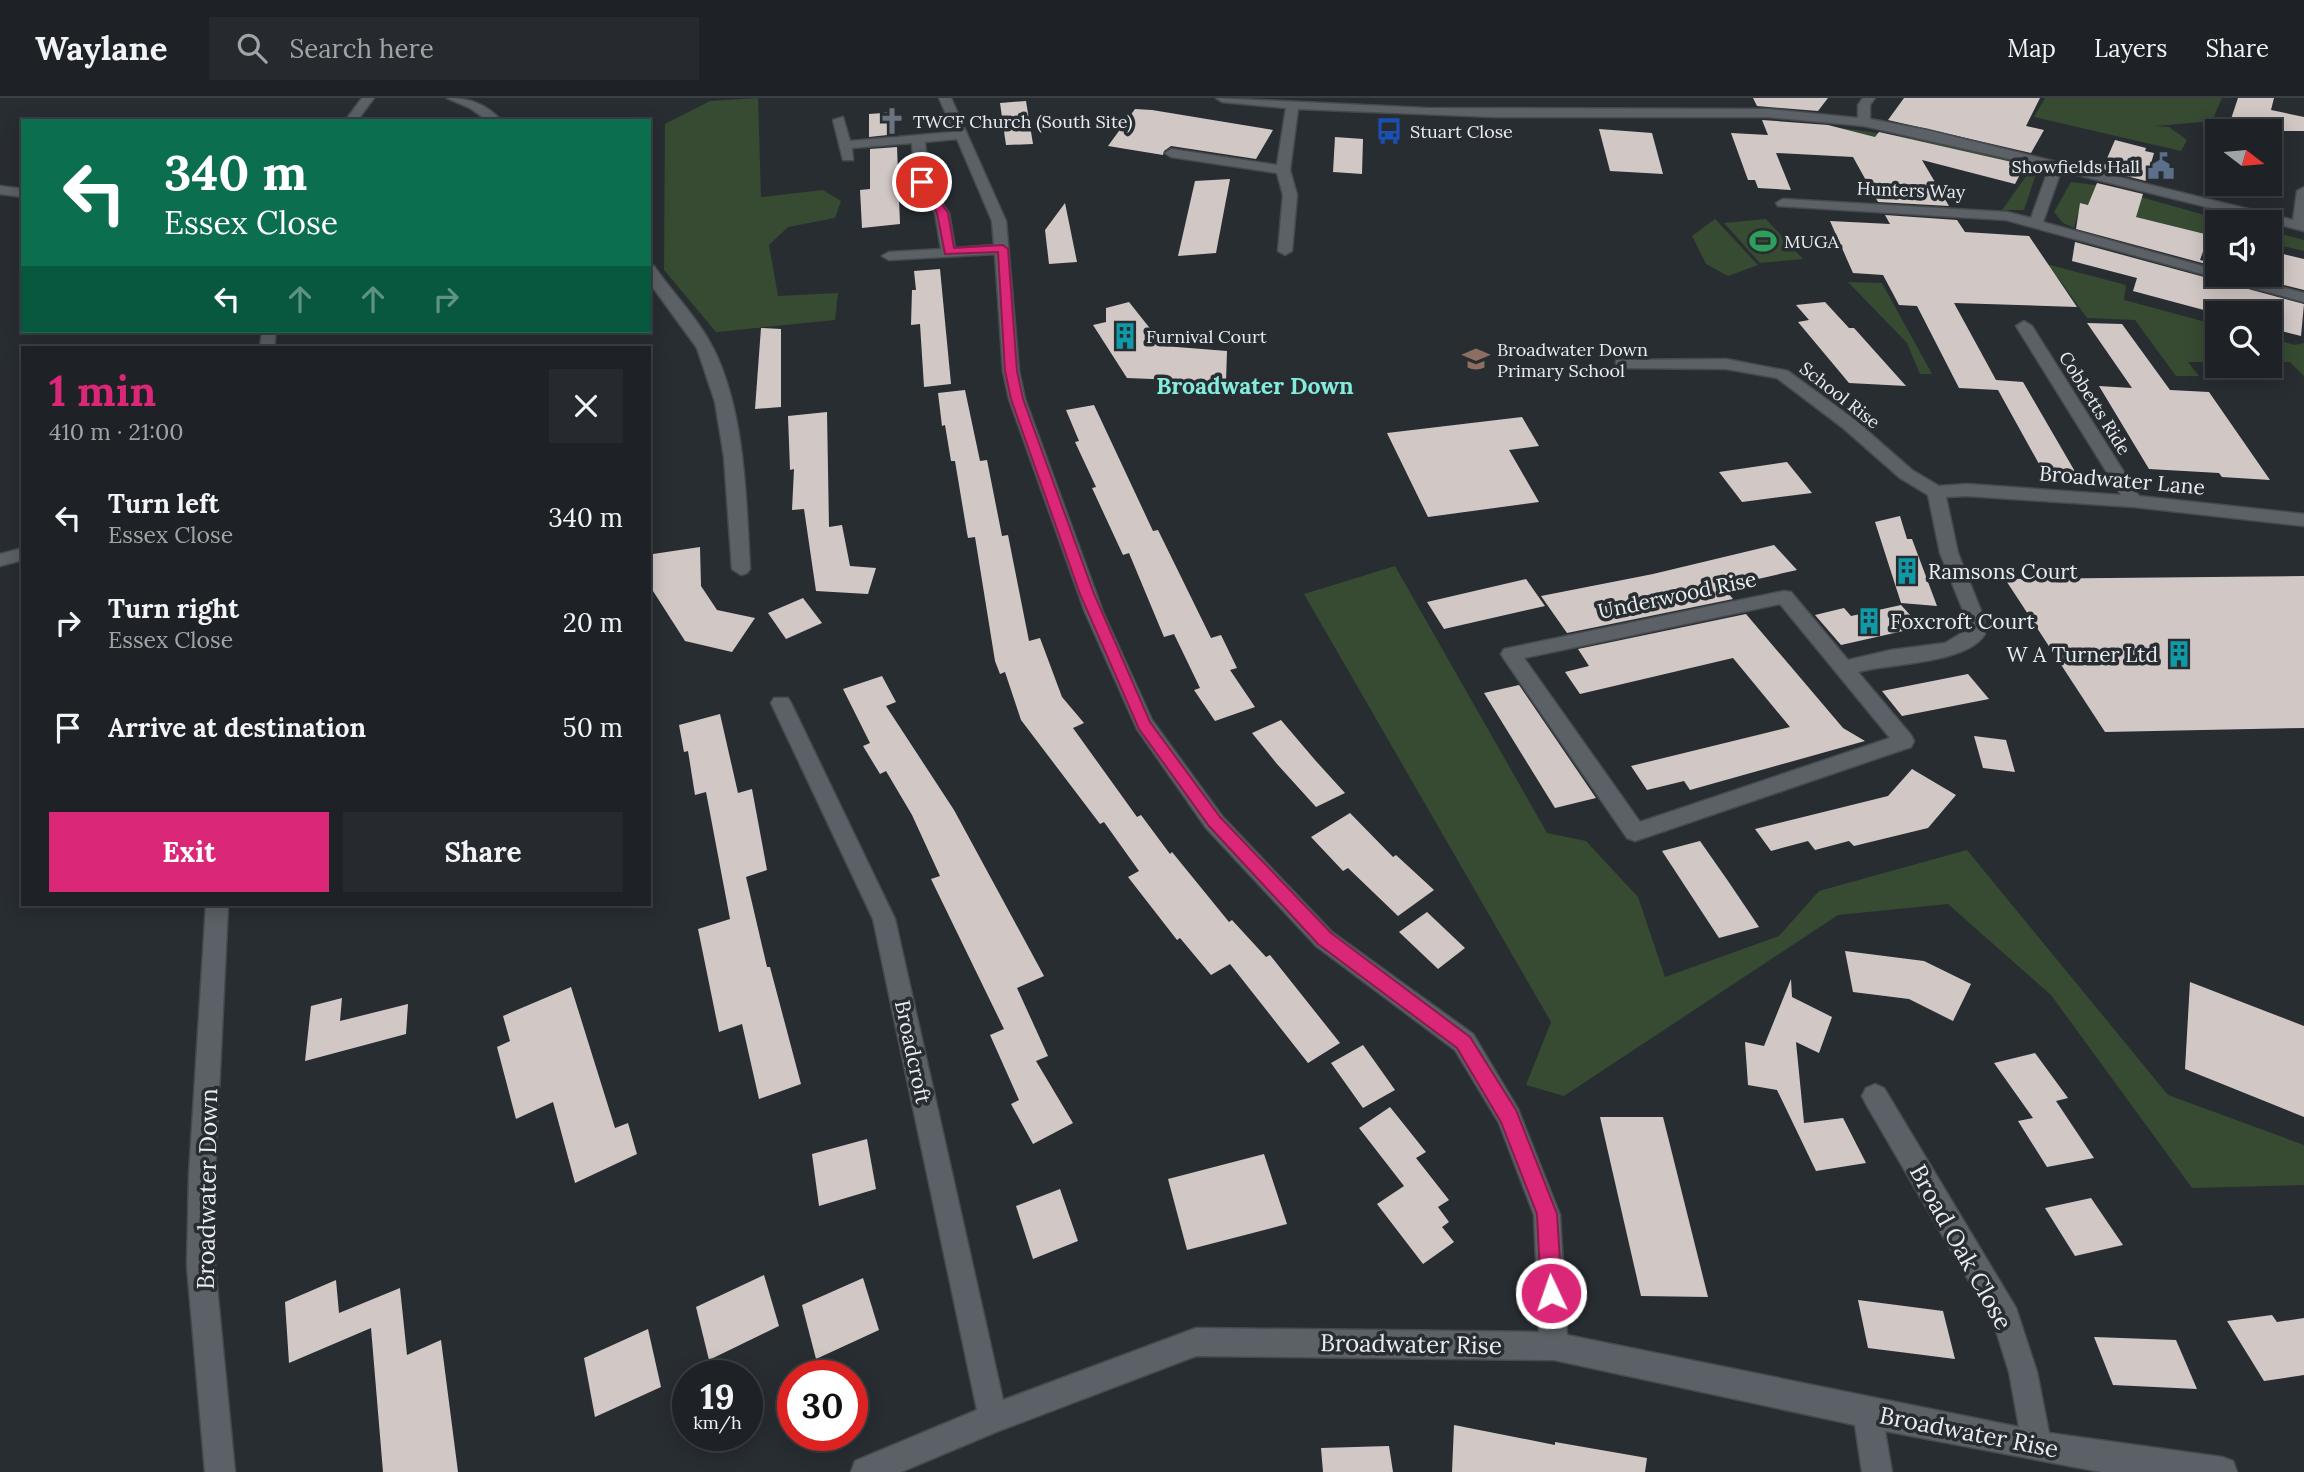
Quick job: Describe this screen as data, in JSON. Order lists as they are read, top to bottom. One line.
{"streets":{"street":["Hunters Way","School Rise","Cobbetts Ride","Broadwater Lane","Underwood Rise","Broadcroft","Broadwater Down","Broad Oak Close","Broadwater Rise"]},"crossings":[["School Rise","Broadwater Lane"],["Cobbetts Ride","Broadwater Lane"],["Broadcroft","Broadwater Rise"],["Broad Oak Close","Broadwater Rise"]],"districts":["Broadwater Down"],"places":{"church":["TWCF Church (South Site)"],"bus stop":["Stuart Close"],"public building":["Showfields Hall"],"sports":["MUGA"],"building":["Furnival Court","Ramsons Court","Foxcroft Court","W A Turner Ltd"],"school or university":["Broadwater Down Primary School"]},"north":"right","page":{"header":"Waylane","search":"Search here","nav":["Map","Layers","Share"],"turn":["340 m","Essex Close"],"heading":["1 min","410 m · 21:00"],"list":[{"name":"Turn left","note":"Essex Close","value":"340 m"},{"name":"Turn right","note":"Essex Close","value":"20 m"},{"name":"Arrive at destination","value":"50 m"}],"buttons":["Exit","Share"],"speed":"19 km/h","limit":"30"}}
